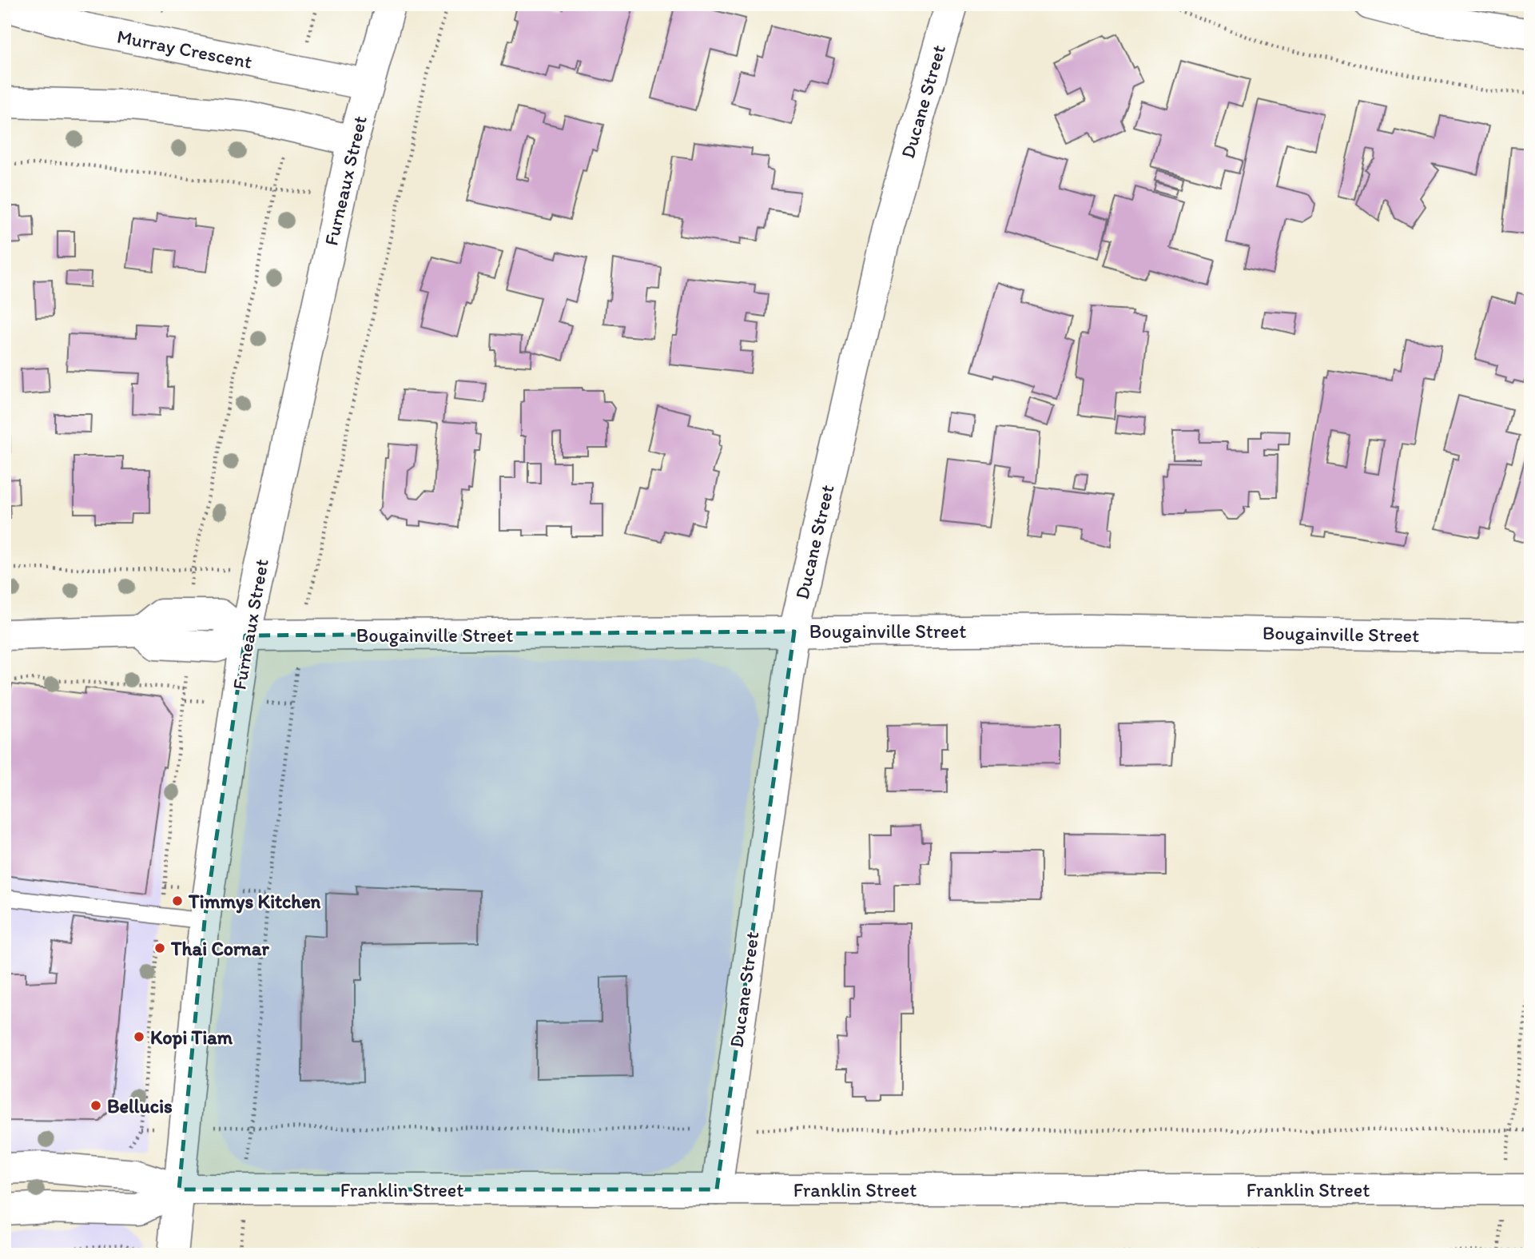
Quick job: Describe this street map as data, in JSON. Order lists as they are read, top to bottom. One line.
{"streets":{"street":["Murray Crescent","Ducane Street","Furneaux Street","Bougainville Street","Franklin Street"]},"crossings":[["Murray Crescent","Furneaux Street"],["Ducane Street","Bougainville Street"],["Ducane Street","Franklin Street"],["Furneaux Street","Bougainville Street"],["Furneaux Street","Franklin Street"]],"places":["Timmys Kitchen","Thai Cornar","Kopi Tiam","Bellucis"]}
